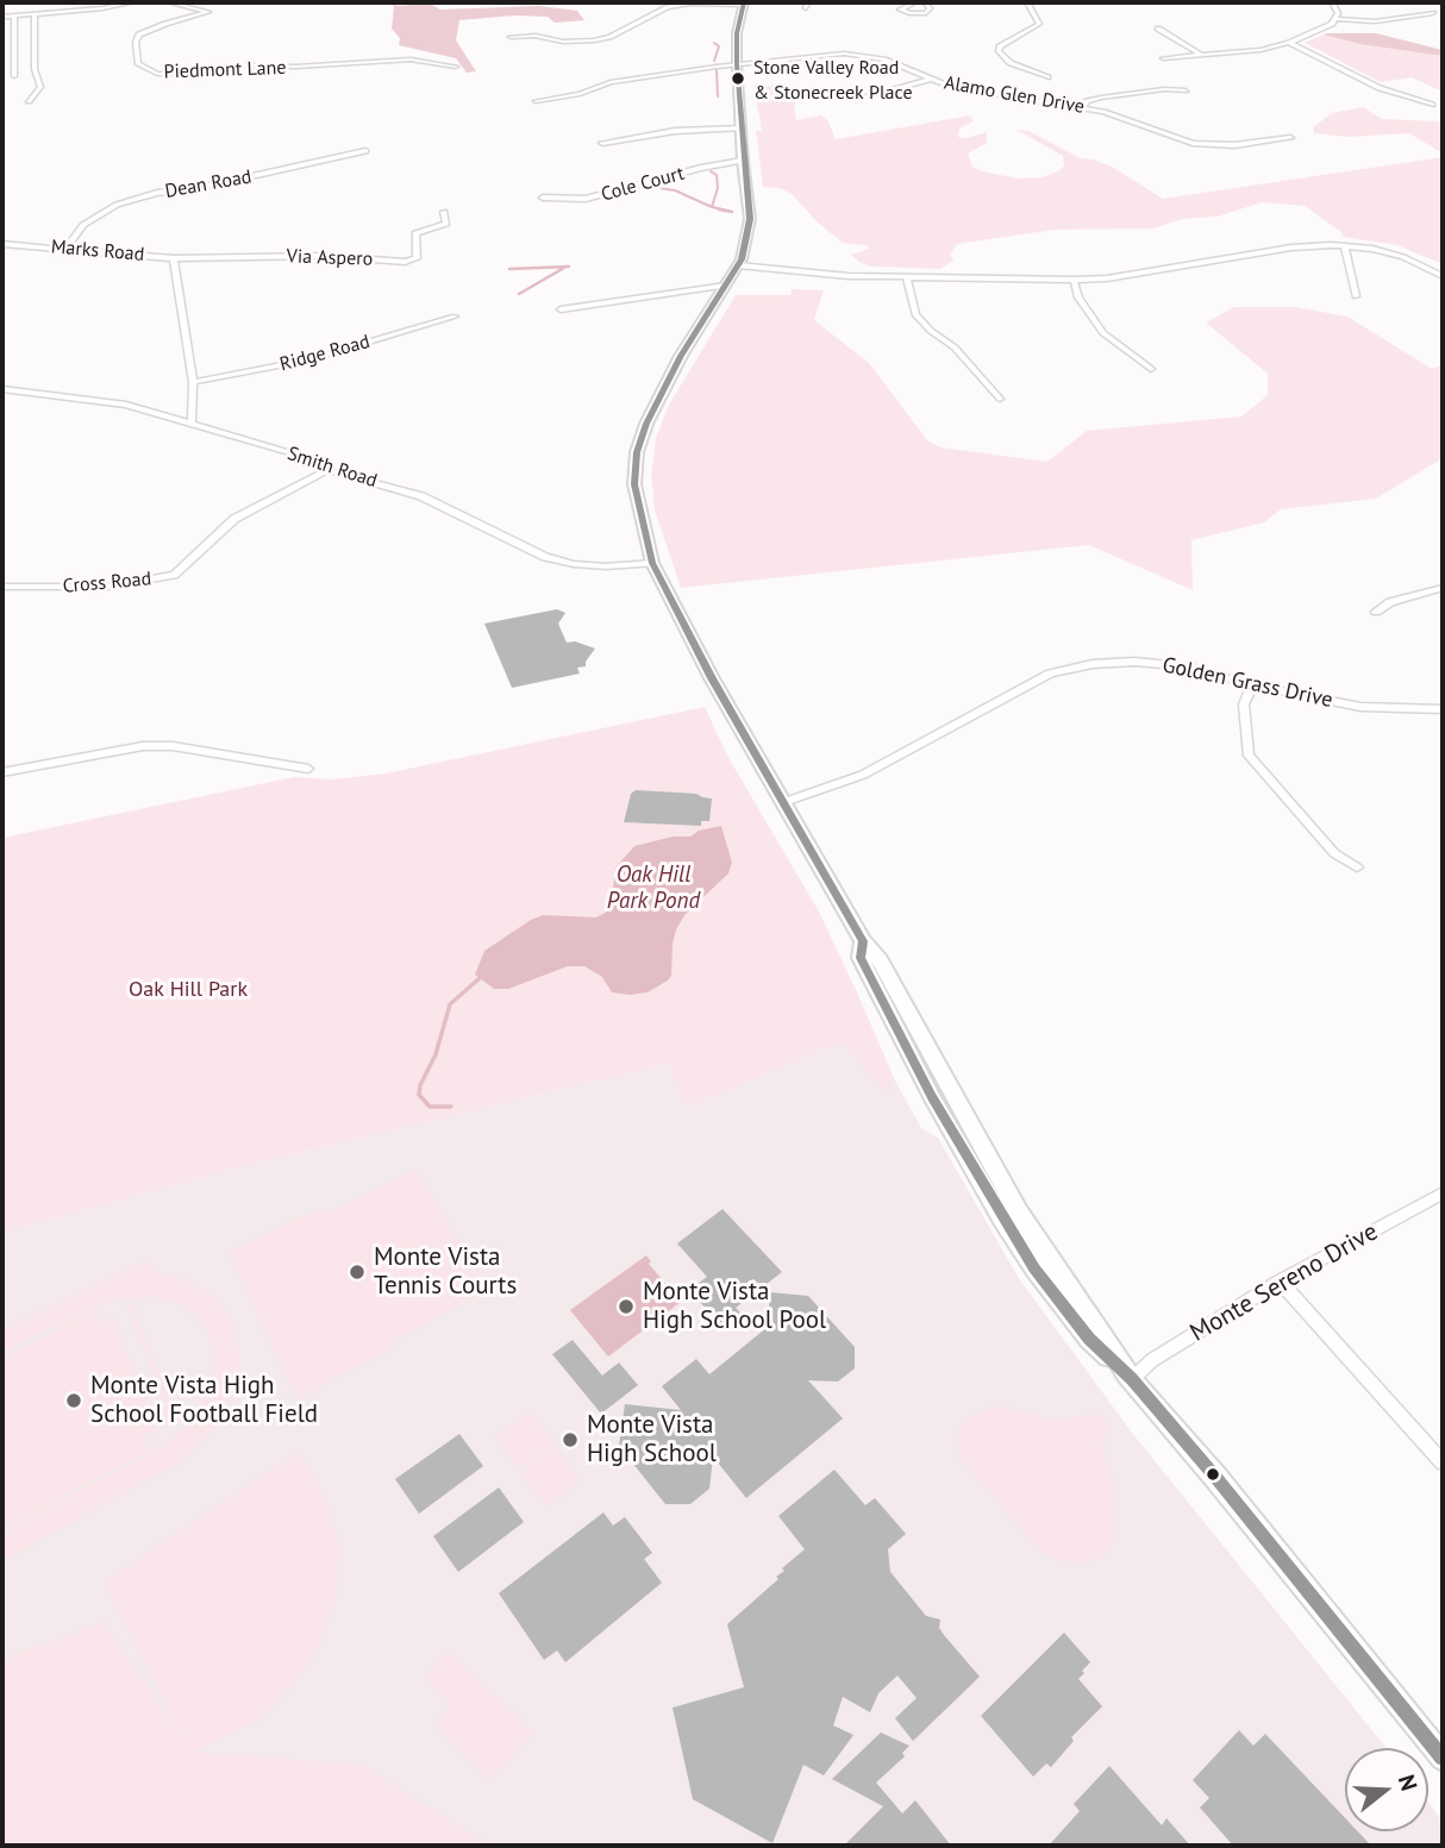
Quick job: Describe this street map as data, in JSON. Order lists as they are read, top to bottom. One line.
{"streets":{"street":["Piedmont Lane","Alamo Glen Drive","Dean Road","Cole Court","Marks Road","Via Aspero","Ridge Road","Smith Road","Cross Road","Golden Grass Drive","Monte Sereno Drive"]},"crossings":[["Dean Road","Marks Road"],["Marks Road","Via Aspero"],["Marks Road","Ridge Road"],["Marks Road","Smith Road"],["Smith Road","Cross Road"]],"water":["Oak Hill Park Pond"],"parks":["Oak Hill Park"],"places":["Stone Valley Road & Stonecreek Place","Monte Vista Tennis Courts","Monte Vista High School Pool","Monte Vista High School Football Field","Monte Vista High School"],"north":"right"}
